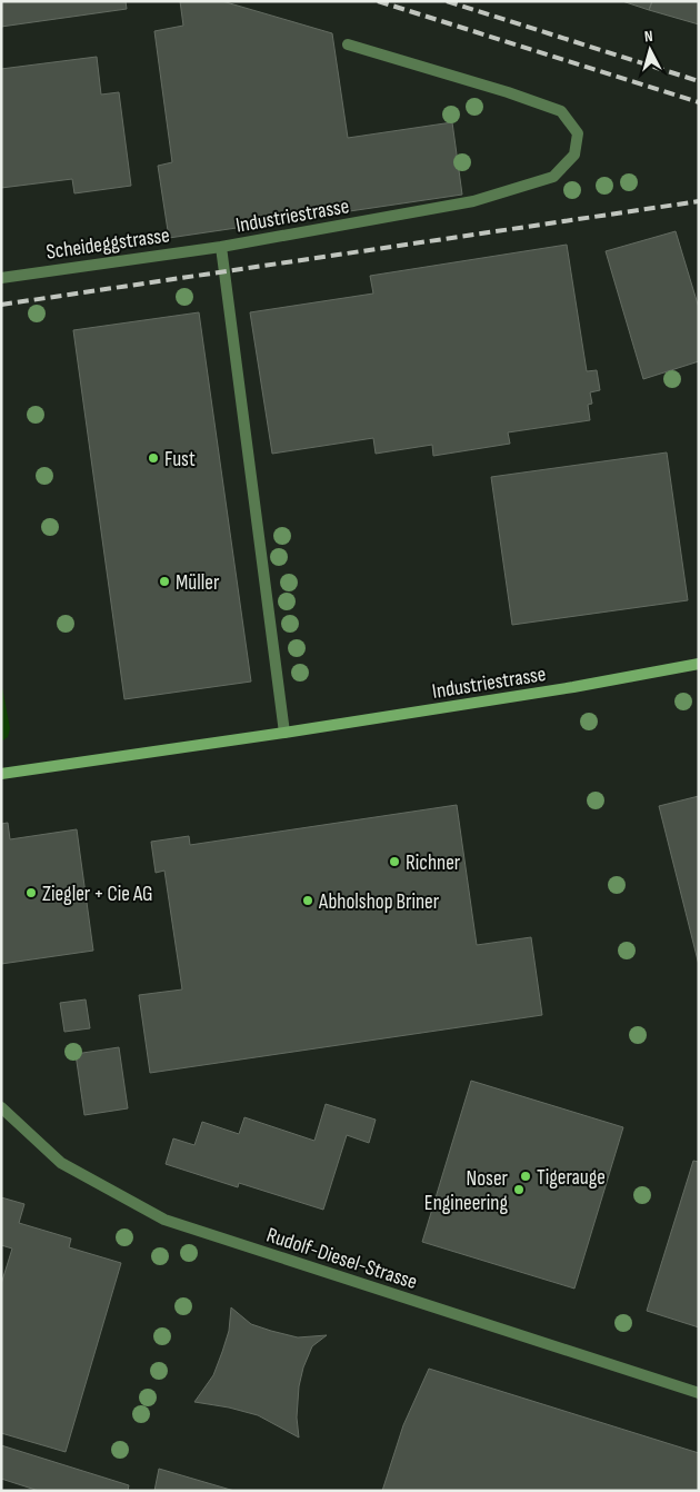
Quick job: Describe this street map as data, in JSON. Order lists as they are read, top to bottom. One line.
{"streets":{"street":["Industriestrasse","Scheideggstrasse","Rudolf-Diesel-Strasse"]},"crossings":[["Industriestrasse","Scheideggstrasse"]],"places":["Fust","Müller","Richner","Ziegler + Cie AG","Abholshop Briner","Tigerauge","Noser Engineering"],"north":"top"}
